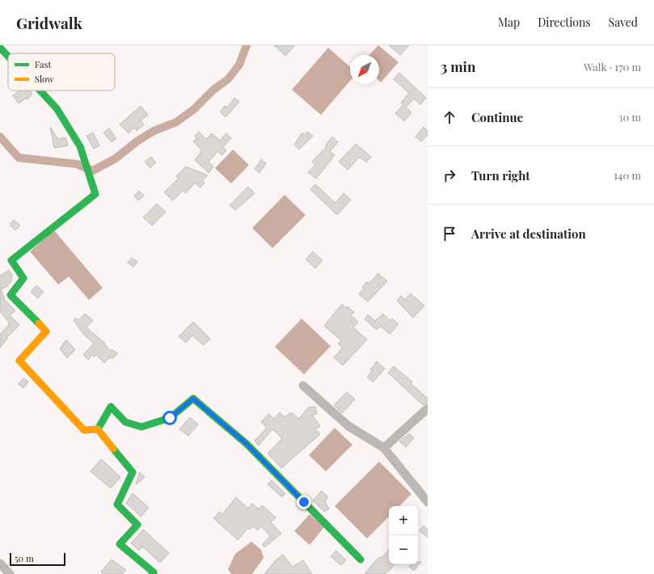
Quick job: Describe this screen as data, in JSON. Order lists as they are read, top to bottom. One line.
{"legend":["Fast","Slow"],"scale_bar":"50 m","north":"bottom left","page":{"header":"Gridwalk","nav":["Map","Directions","Saved"],"heading":["3 min","Walk · 170 m"],"list":[["Continue","30 m"],["Turn right","140 m"],"Arrive at destination"],"map_buttons":["+","−"],"scale":"50 m"}}
